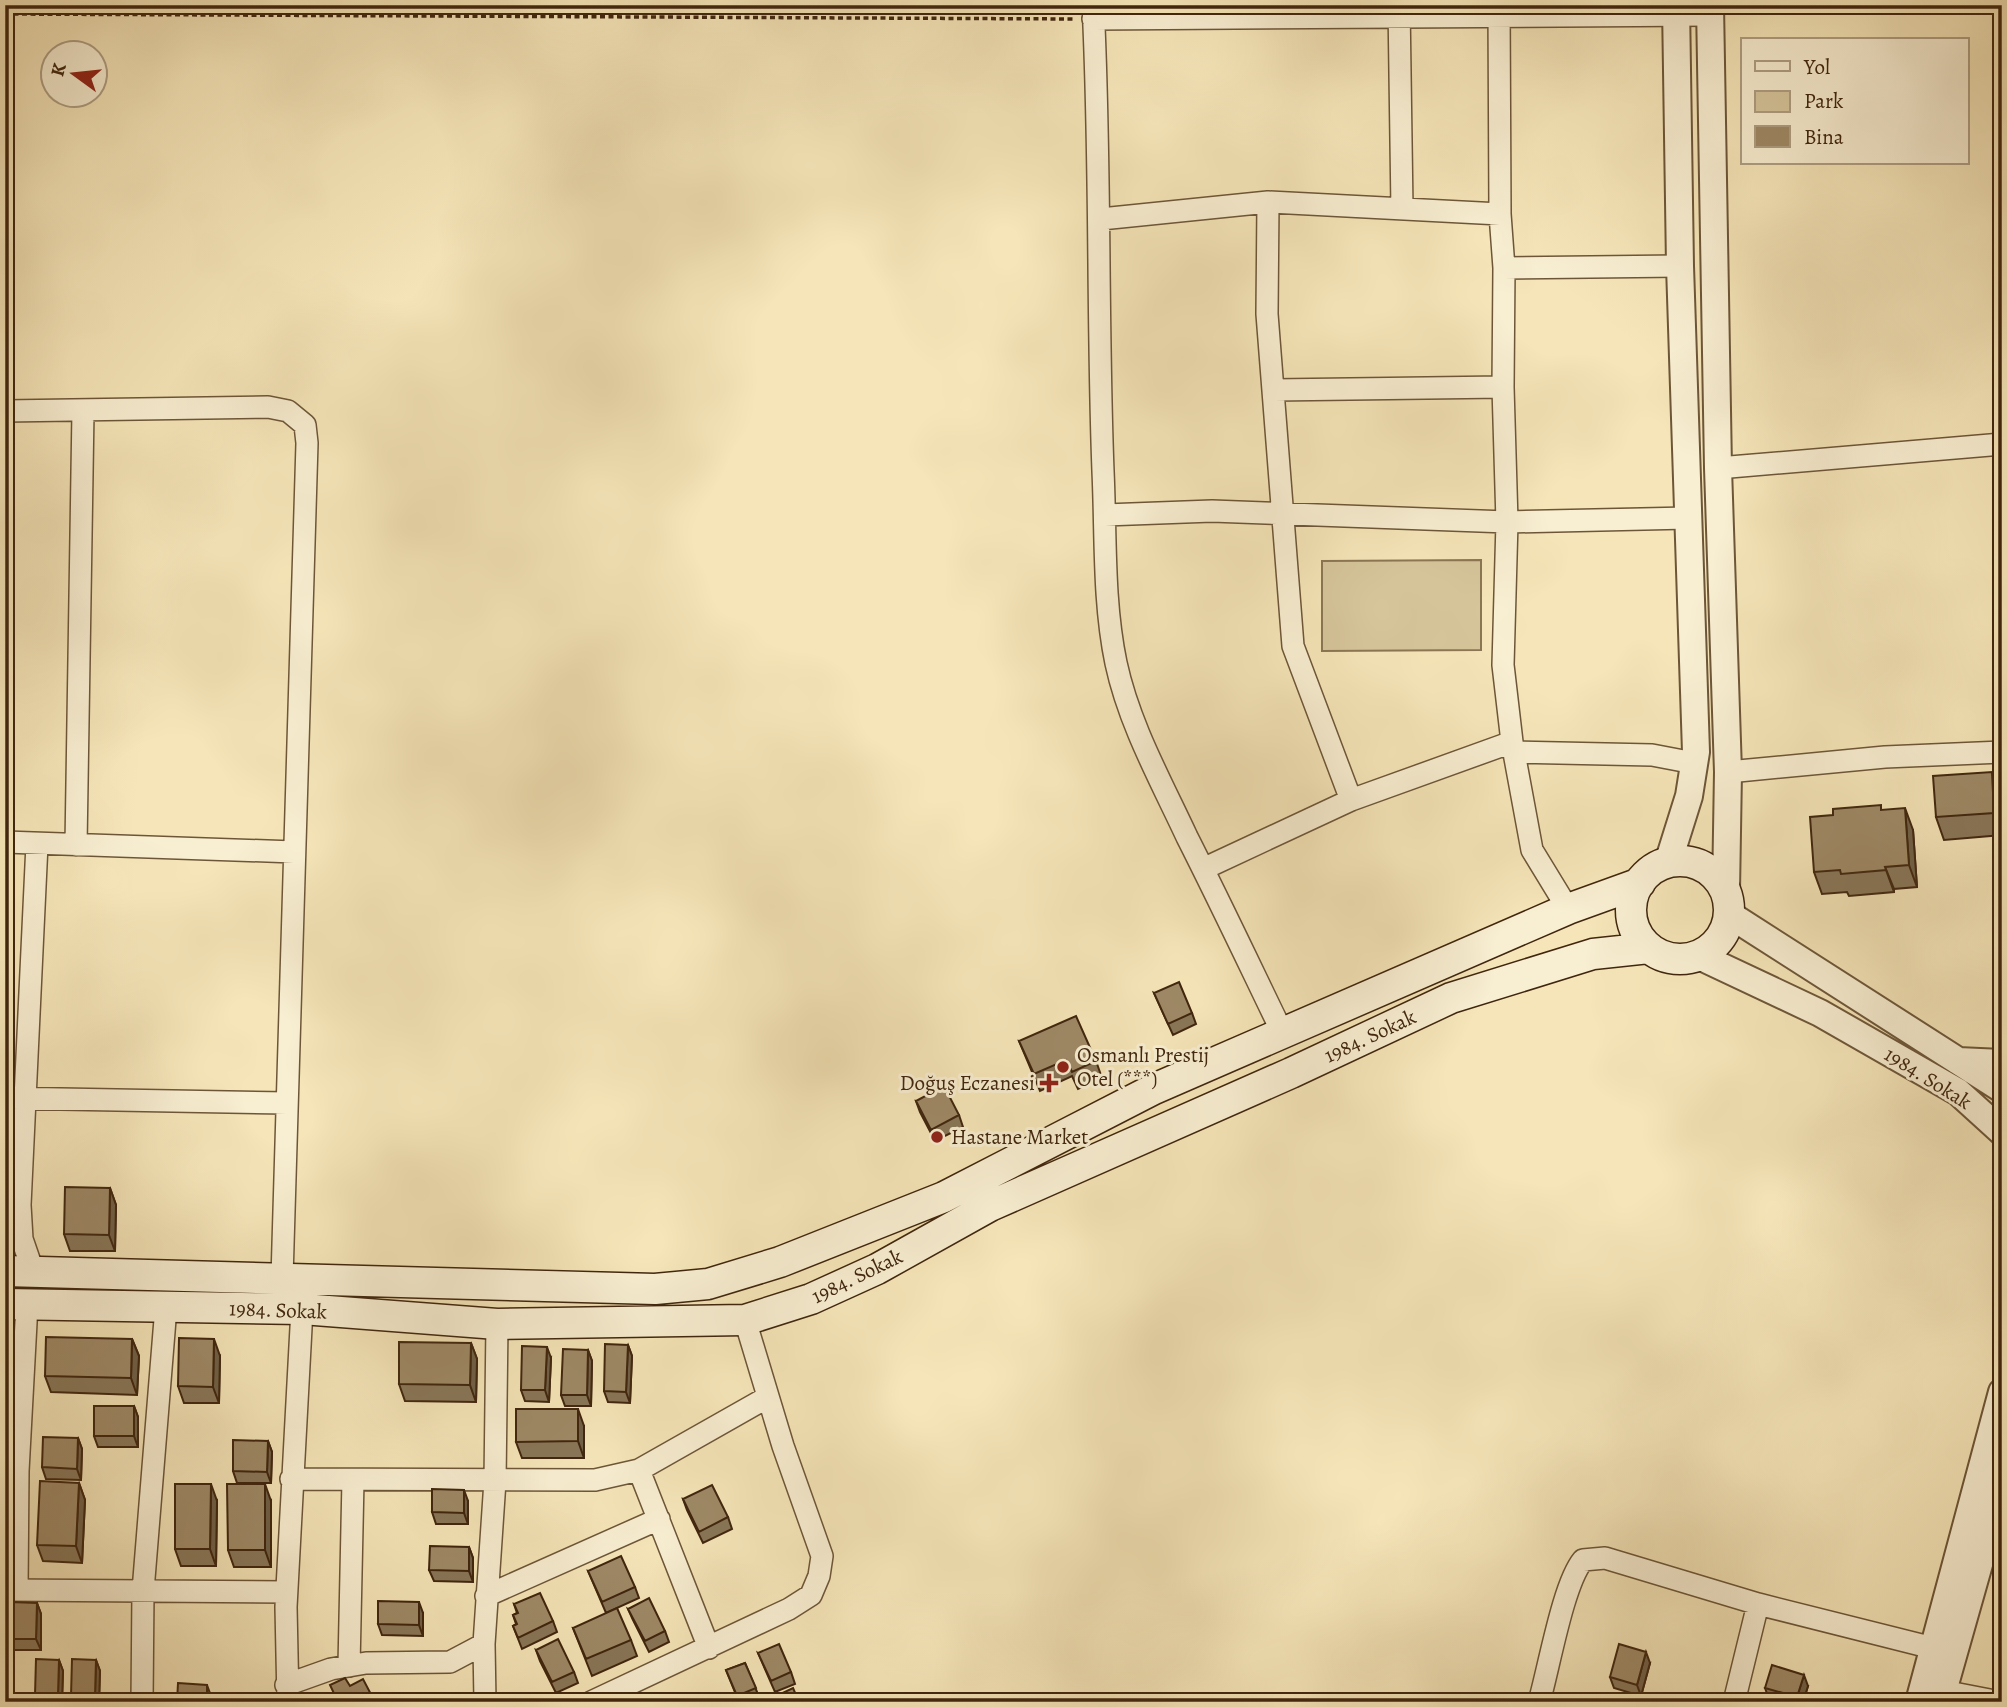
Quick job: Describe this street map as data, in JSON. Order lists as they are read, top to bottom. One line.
{"streets":{"main road":["1984. Sokak"]},"places":{"other":["Osmanlı Prestij Otel (***)","Hastane Market"],"health":["Doğuş Eczanesi"]},"legend":["Yol","Park","Bina"],"north":"left"}
